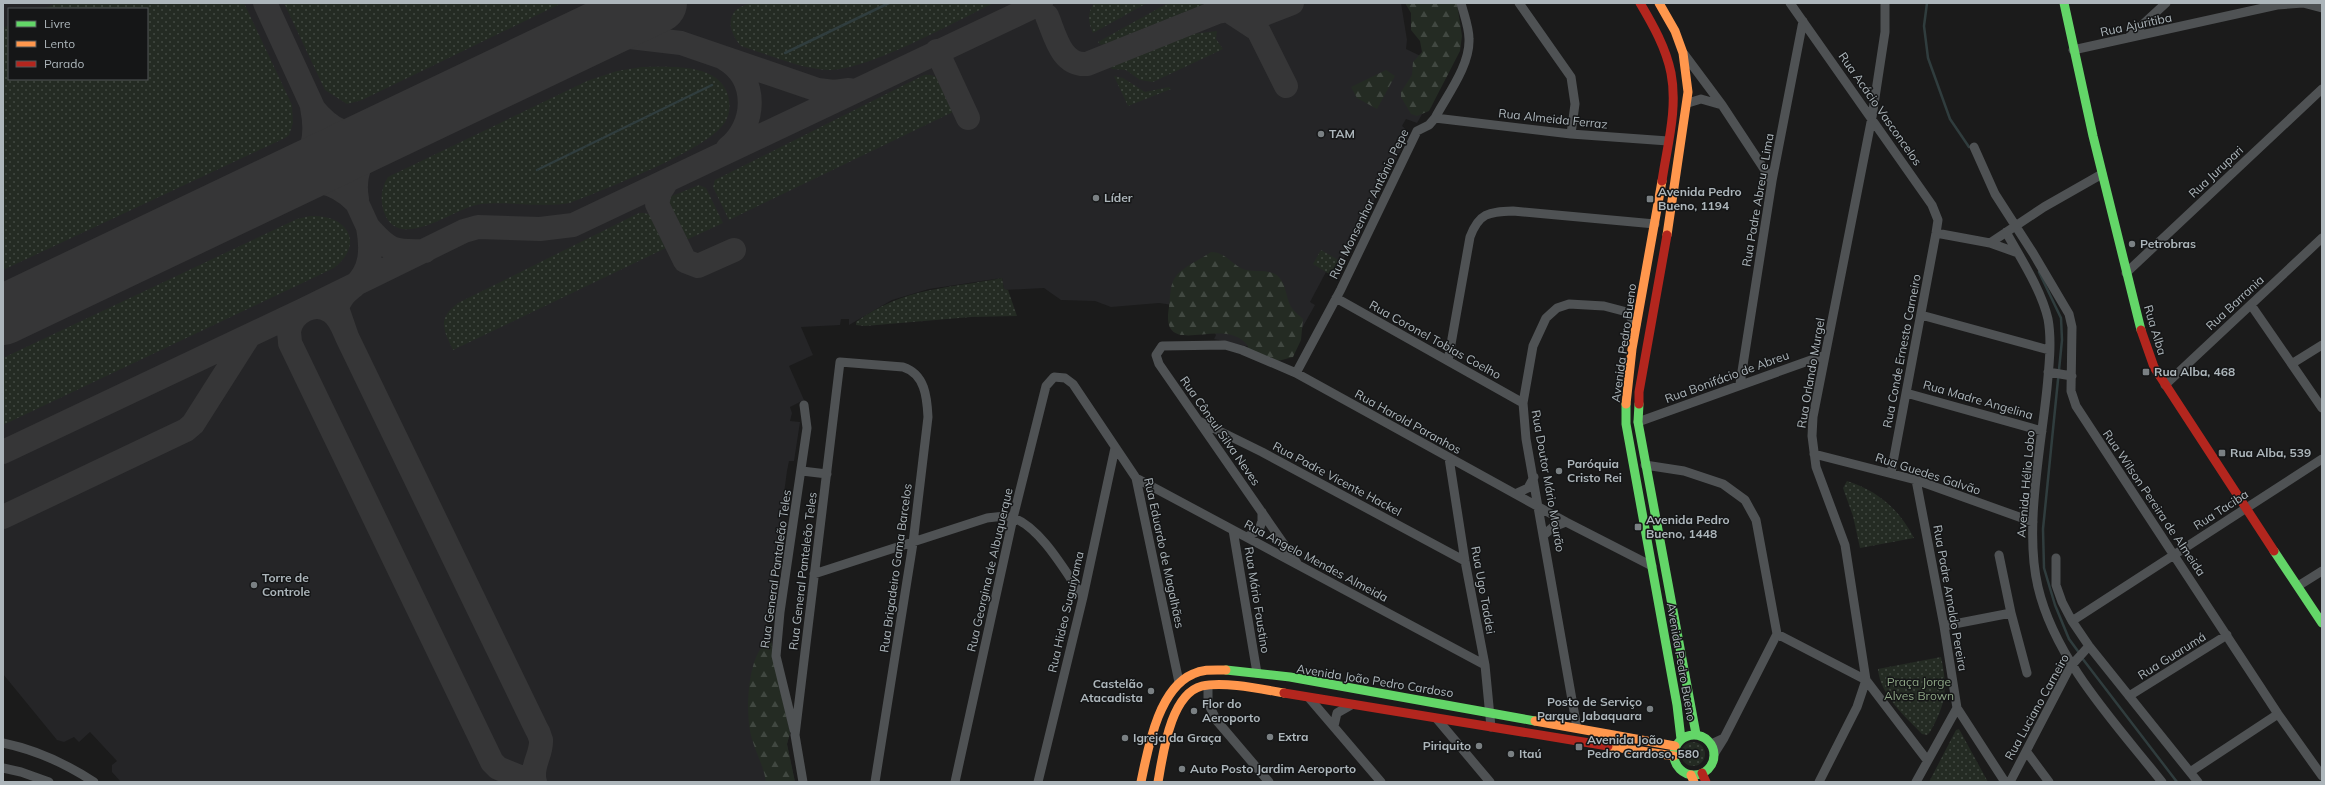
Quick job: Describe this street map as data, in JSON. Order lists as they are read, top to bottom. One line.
{"streets":{"main road":["Rua Alba","Avenida Pedro Bueno","Avenida João Pedro Cardoso"],"street":["Rua Ajuritiba","Rua Acácio Vasconcelos","Rua Almeida Ferraz","Rua Jurupari","Rua Padre Abreu e Lima","Rua Monsenhor Antônio Pepe","Rua Barrania","Rua Coronel Tobias Coelho","Rua Conde Ernesto Carneiro","Rua Orlando Murgel","Rua Bonifácio de Abreu","Rua Madre Angelina","Rua Harold Paranhos","Rua Cônsul Silva Neves","Rua Guedes Galvão","Rua Padre Vicente Hackel","Rua Doutor Mário Mourão","Avenida Hélio Lobo","Rua Wilson Pereira de Almeida","Rua Taciba","Rua Eduardo de Magalhães","Rua Angelo Mendes Almeida","Rua Brigadeiro Gama Barcelos","Rua General Pantaleão Teles","Rua Georgina de Albuquerque","Rua General Panteleão Teles","Rua Ugo Taddei","Rua Padre Arnaldo Pereira","Rua Mário Faustino","Rua Hideo Suguiyama","Rua Guarumá","Rua Luciano Carneiro"]},"crossings":[["Rua Ajuritiba","Rua Alba"],["Rua Acácio Vasconcelos","Rua Padre Abreu e Lima"],["Rua Acácio Vasconcelos","Rua Conde Ernesto Carneiro"],["Rua Acácio Vasconcelos","Rua Orlando Murgel"],["Rua Almeida Ferraz","Rua Monsenhor Antônio Pepe"],["Rua Almeida Ferraz","Avenida Pedro Bueno"],["Rua Jurupari","Rua Alba"],["Rua Padre Abreu e Lima","Rua Bonifácio de Abreu"],["Rua Monsenhor Antônio Pepe","Rua Coronel Tobias Coelho"],["Rua Monsenhor Antônio Pepe","Rua Harold Paranhos"],["Rua Barrania","Rua Alba"],["Rua Alba","Rua Taciba"],["Rua Coronel Tobias Coelho","Rua Doutor Mário Mourão"],["Avenida Pedro Bueno","Rua Bonifácio de Abreu"],["Avenida Pedro Bueno","Rua Harold Paranhos"],["Avenida Pedro Bueno","Rua Doutor Mário Mourão"],["Avenida Pedro Bueno","Avenida João Pedro Cardoso"],["Rua Conde Ernesto Carneiro","Rua Madre Angelina"],["Rua Conde Ernesto Carneiro","Rua Guedes Galvão"],["Rua Orlando Murgel","Rua Bonifácio de Abreu"],["Rua Orlando Murgel","Rua Guedes Galvão"],["Rua Madre Angelina","Avenida Hélio Lobo"],["Rua Harold Paranhos","Rua Cônsul Silva Neves"],["Rua Harold Paranhos","Rua Doutor Mário Mourão"],["Rua Harold Paranhos","Rua Ugo Taddei"],["Rua Cônsul Silva Neves","Rua Padre Vicente Hackel"],["Rua Cônsul Silva Neves","Rua Angelo Mendes Almeida"],["Rua Guedes Galvão","Avenida Hélio Lobo"],["Rua Guedes Galvão","Rua Padre Arnaldo Pereira"],["Rua Padre Vicente Hackel","Rua Ugo Taddei"],["Rua Doutor Mário Mourão","Avenida João Pedro Cardoso"],["Avenida Hélio Lobo","Rua Luciano Carneiro"],["Rua Wilson Pereira de Almeida","Rua Taciba"],["Rua Wilson Pereira de Almeida","Rua Guarumá"],["Rua Eduardo de Magalhães","Rua Angelo Mendes Almeida"],["Rua Eduardo de Magalhães","Rua Georgina de Albuquerque"],["Rua Eduardo de Magalhães","Rua Hideo Suguiyama"],["Rua Eduardo de Magalhães","Avenida João Pedro Cardoso"],["Rua Angelo Mendes Almeida","Rua Ugo Taddei"],["Rua Angelo Mendes Almeida","Rua Mário Faustino"],["Rua Brigadeiro Gama Barcelos","Rua General Panteleão Teles"],["Rua General Pantaleão Teles","Rua General Panteleão Teles"],["Rua Ugo Taddei","Avenida João Pedro Cardoso"],["Rua Mário Faustino","Avenida João Pedro Cardoso"]],"parks":["Praça Jorge Alves Brown"],"places":{"other":["TAM","Líder","Petrobras","Paróquia Cristo Rei","Torre de Controle","Castelão Atacadista","Posto de Serviço Parque Jabaquara","Flor do Aeroporto","Extra","Igreja da Graça","Piriquito","Itaú","Auto Posto Jardim Aeroporto"],"transit":["Avenida Pedro Bueno, 1194","Rua Alba, 468","Rua Alba, 539","Avenida Pedro Bueno, 1448","Avenida João Pedro Cardoso, 580"]},"legend":["Livre","Lento","Parado"]}
